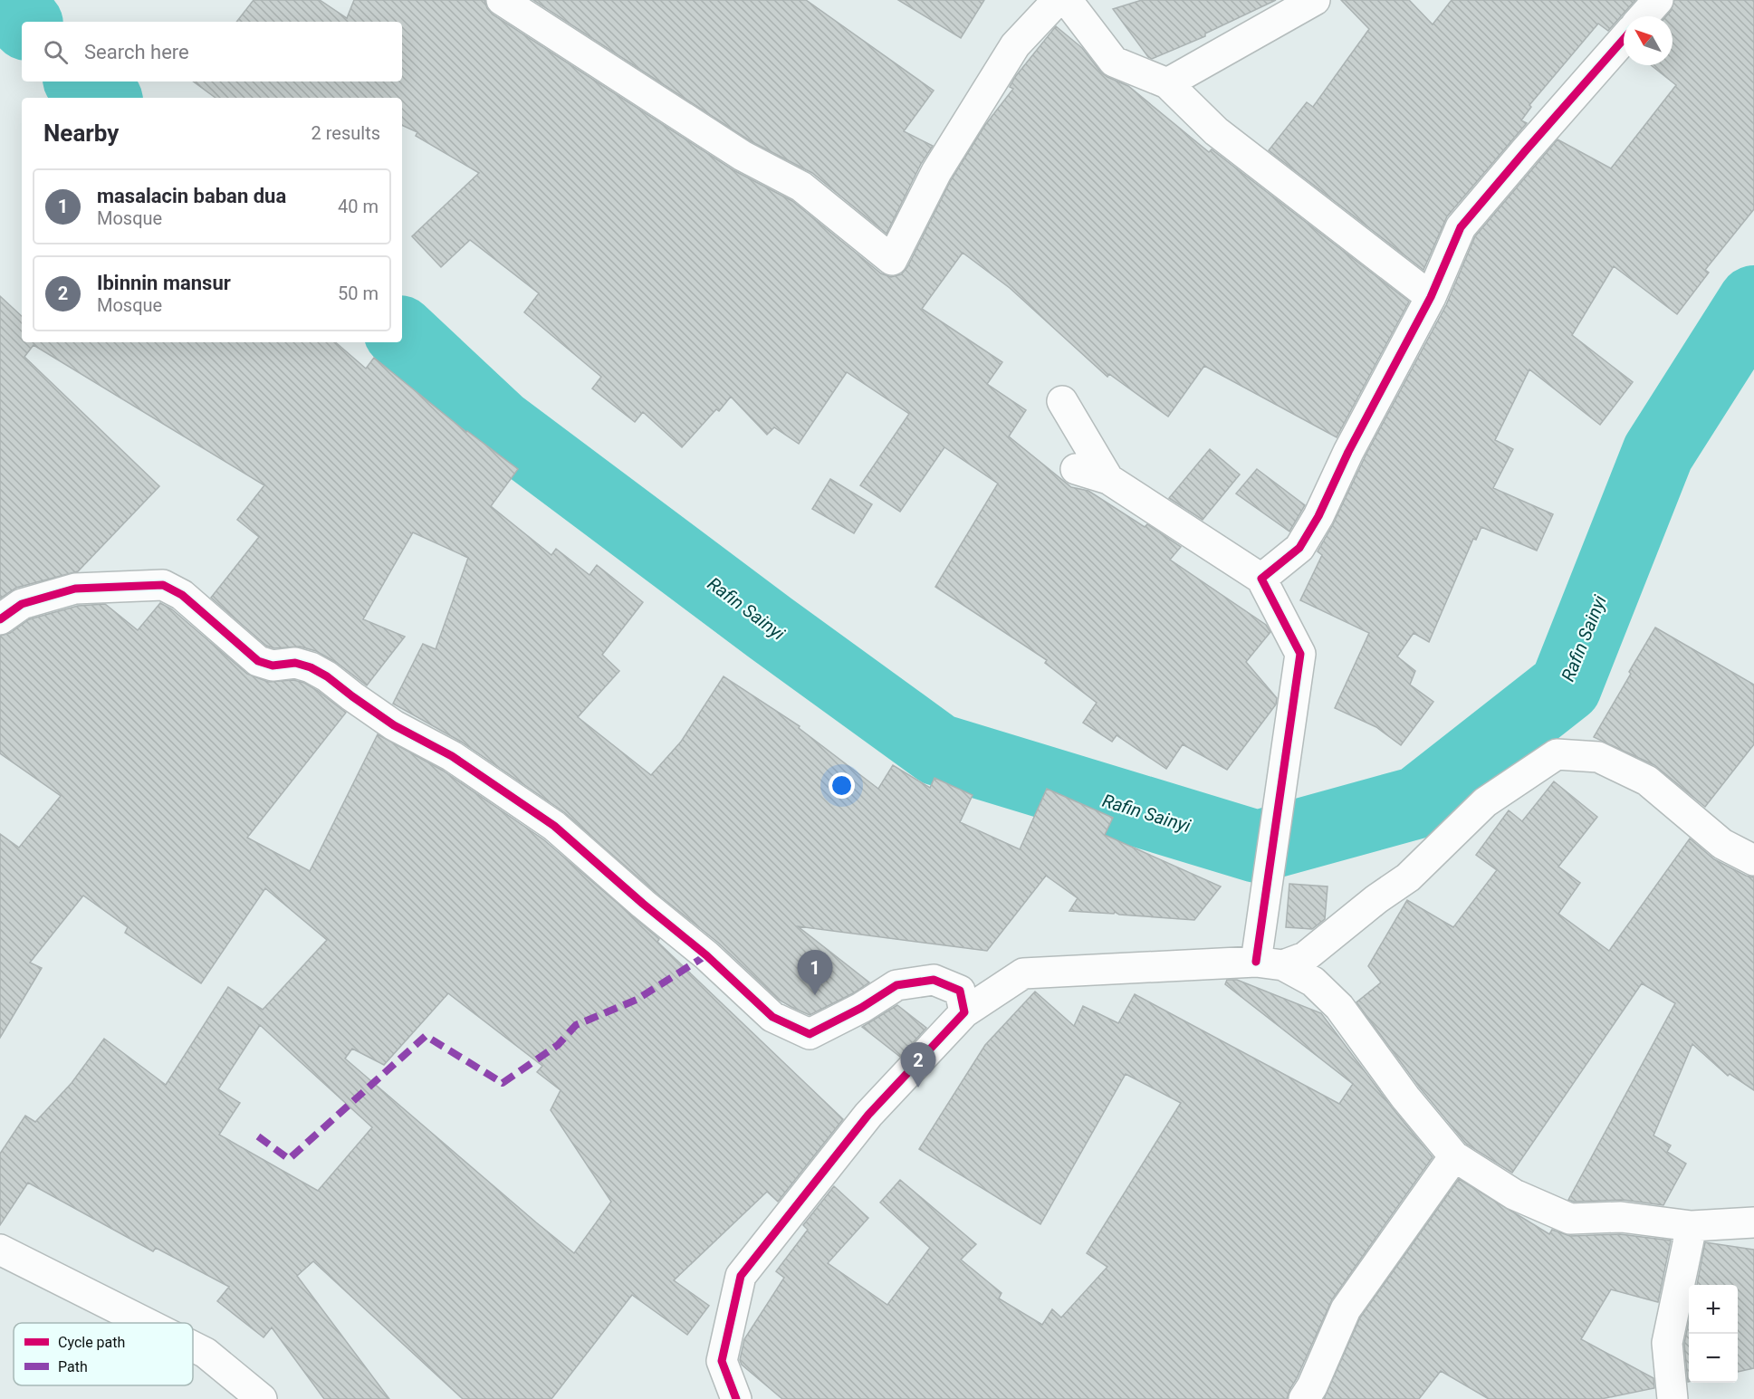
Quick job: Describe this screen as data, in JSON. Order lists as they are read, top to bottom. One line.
{"water":["Rafin Sainyi"],"legend":["Cycle path","Path"],"north":"top left","page":{"search":"Search here","heading":["Nearby","2 results"],"list":[{"mark":"1","name":"masalacin baban dua","note":"Mosque","value":"40 m"},{"mark":"2","name":"Ibinnin mansur","note":"Mosque","value":"50 m"}],"pins":["1","2"],"map_buttons":["+","−"]}}
